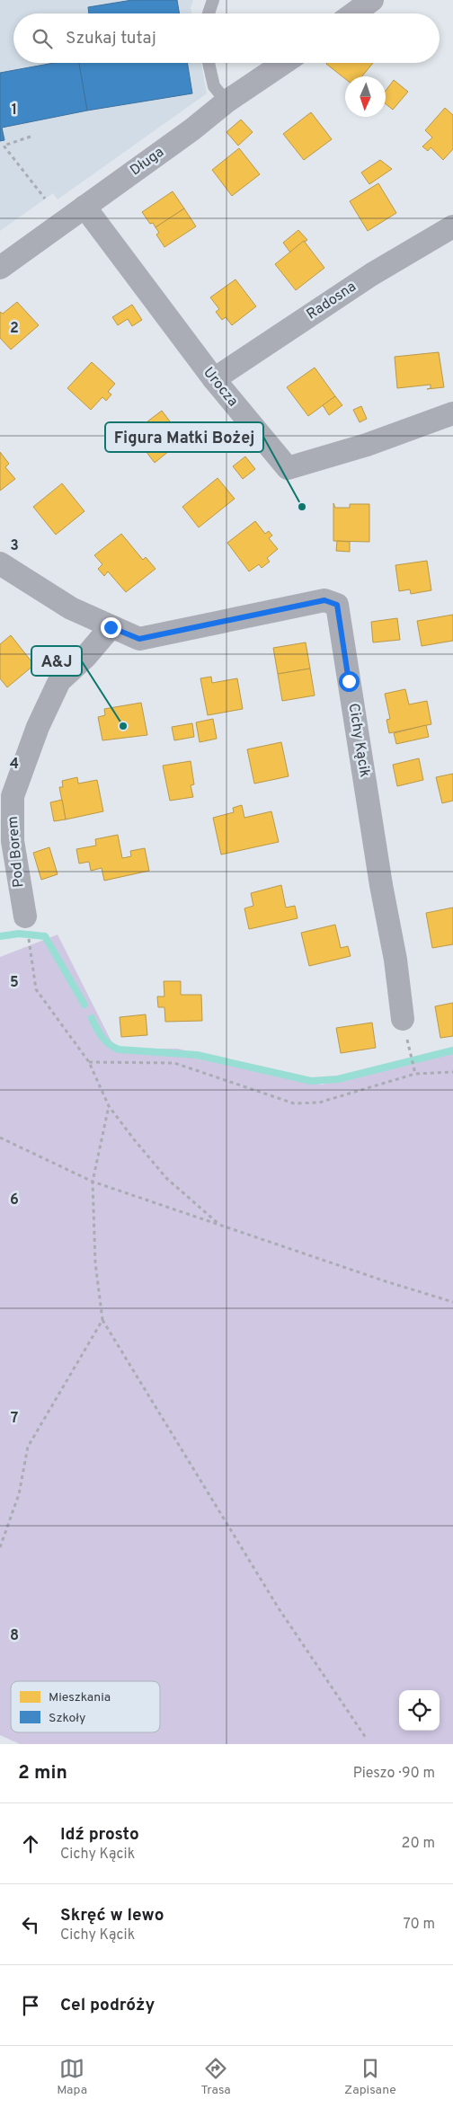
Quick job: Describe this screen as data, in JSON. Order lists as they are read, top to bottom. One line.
{"streets":{"street":["Długa","Radosna","Urocza","Cichy Kącik","Pod Borem"]},"crossings":[["Długa","Urocza"],["Radosna","Urocza"],["Cichy Kącik","Pod Borem"]],"places":["Figura Matki Bożej","A&J"],"legend":["Mieszkania","Szkoły"],"north":"bottom","page":{"search":"Szukaj tutaj","heading":["2 min","Pieszo · 90 m"],"list":[["Idź prosto","Cichy Kącik","20 m"],["Skręć w lewo","Cichy Kącik","70 m"],"Cel podróży"],"nav":["Mapa","Trasa","Zapisane"]},"grid":{"rows":["1","2","3","4","5","6","7","8"]}}
